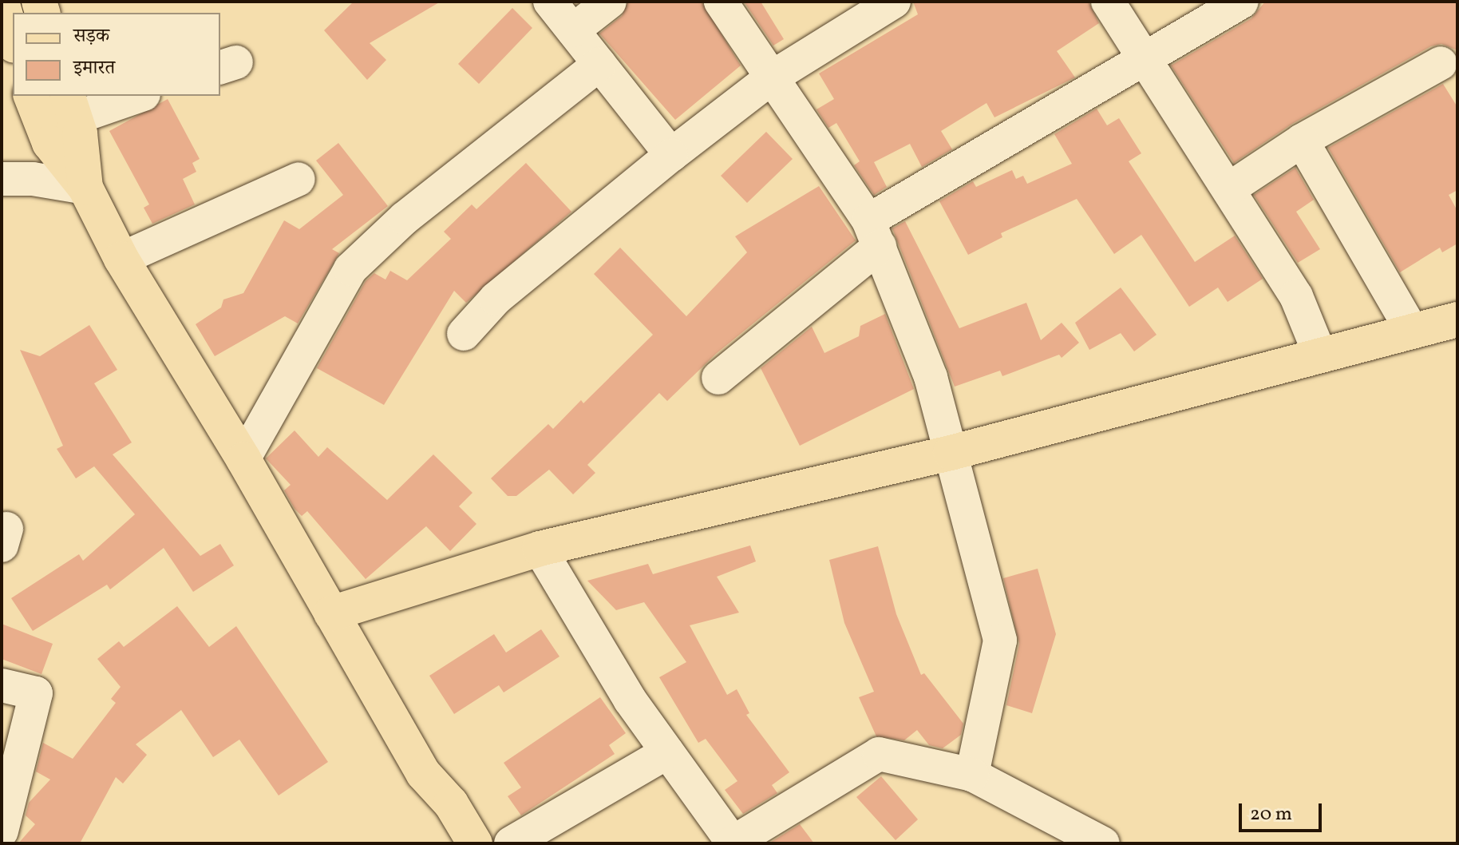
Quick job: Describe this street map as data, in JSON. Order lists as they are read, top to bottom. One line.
{"legend":["सड़क","इमारत"],"scale_bar":"20 m"}
